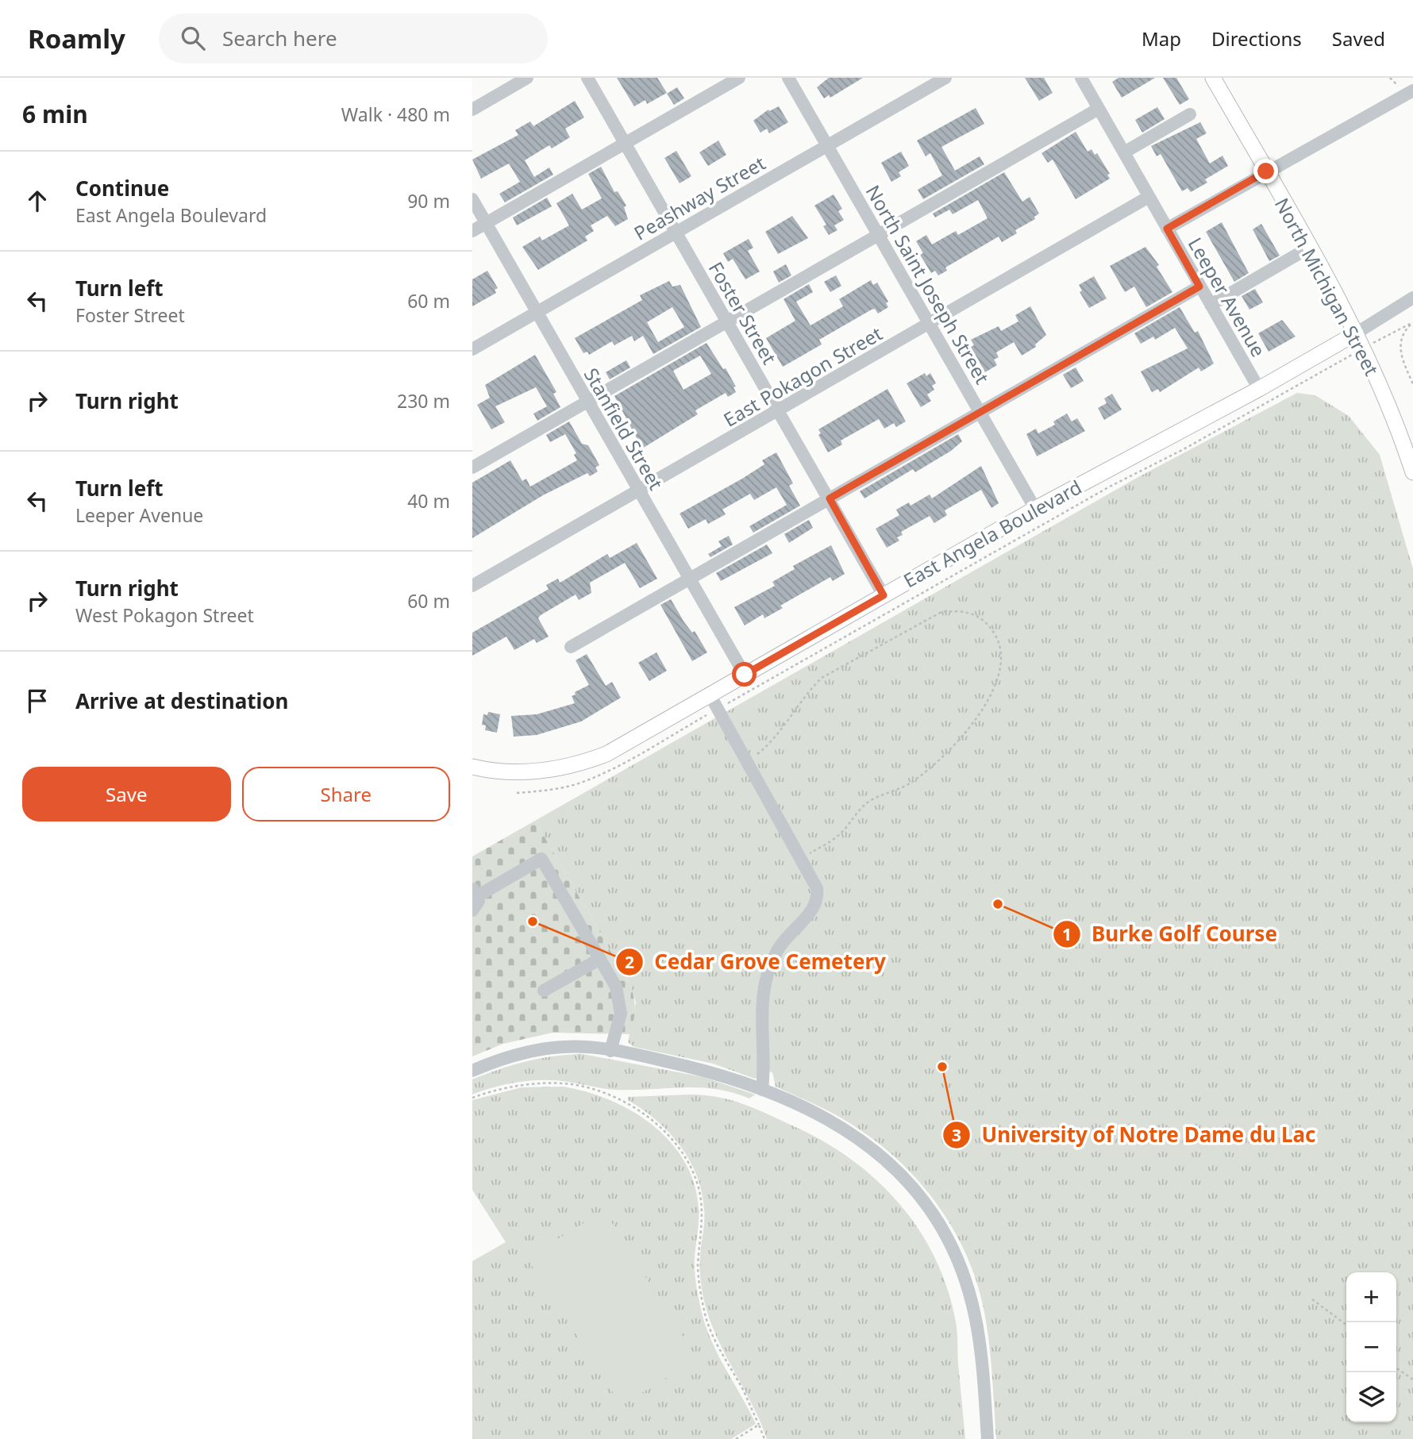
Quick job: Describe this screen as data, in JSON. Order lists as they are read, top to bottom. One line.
{"streets":{"main road":["North Michigan Street","East Angela Boulevard"],"street":["Peashway Street","North Saint Joseph Street","Leeper Avenue","Foster Street","East Pokagon Street","Stanfield Street"]},"crossings":[["Peashway Street","North Saint Joseph Street"],["Peashway Street","Foster Street"],["Peashway Street","Stanfield Street"],["North Saint Joseph Street","East Pokagon Street"],["North Saint Joseph Street","East Angela Boulevard"],["North Michigan Street","East Angela Boulevard"],["Leeper Avenue","East Pokagon Street"],["Leeper Avenue","East Angela Boulevard"],["Foster Street","East Pokagon Street"],["Foster Street","East Angela Boulevard"],["East Pokagon Street","Stanfield Street"],["Stanfield Street","East Angela Boulevard"]],"places":["Burke Golf Course","Cedar Grove Cemetery","University of Notre Dame du Lac"],"page":{"header":"Roamly","search":"Search here","nav":["Map","Directions","Saved"],"heading":["6 min","Walk · 480 m"],"list":[["Continue","East Angela Boulevard","90 m"],["Turn left","Foster Street","60 m"],["Turn right","230 m"],["Turn left","Leeper Avenue","40 m"],["Turn right","West Pokagon Street","60 m"],"Arrive at destination"],"buttons":["Save","Share"],"map_buttons":["+","−"]}}
